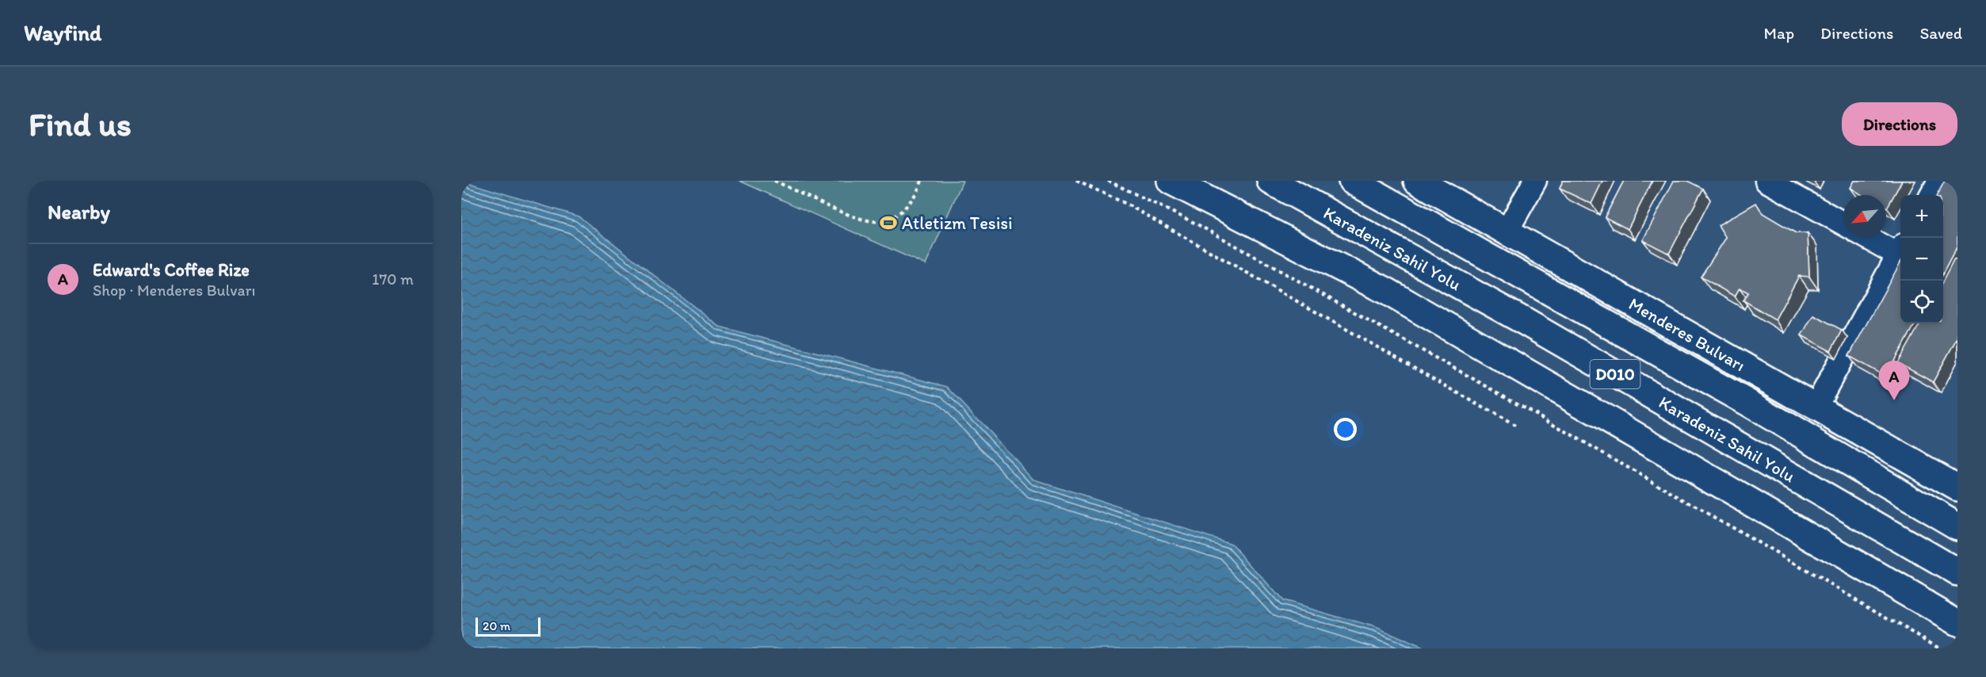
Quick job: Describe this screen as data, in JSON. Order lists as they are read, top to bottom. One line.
{"streets":{"main road":["Karadeniz Sahil Yolu","Menderes Bulvarı","D010"]},"places":{"sports":["Atletizm Tesisi"]},"scale_bar":"20 m","north":"bottom left","page":{"header":"Wayfind","nav":["Map","Directions","Saved"],"buttons":"Directions","title":"Find us","heading":"Nearby","map_buttons":["+","−"],"list":[{"mark":"A","name":"Edward's Coffee Rize","note":"Shop · Menderes Bulvarı","value":"170 m"}],"pins":"A","scale":"20 m"}}
